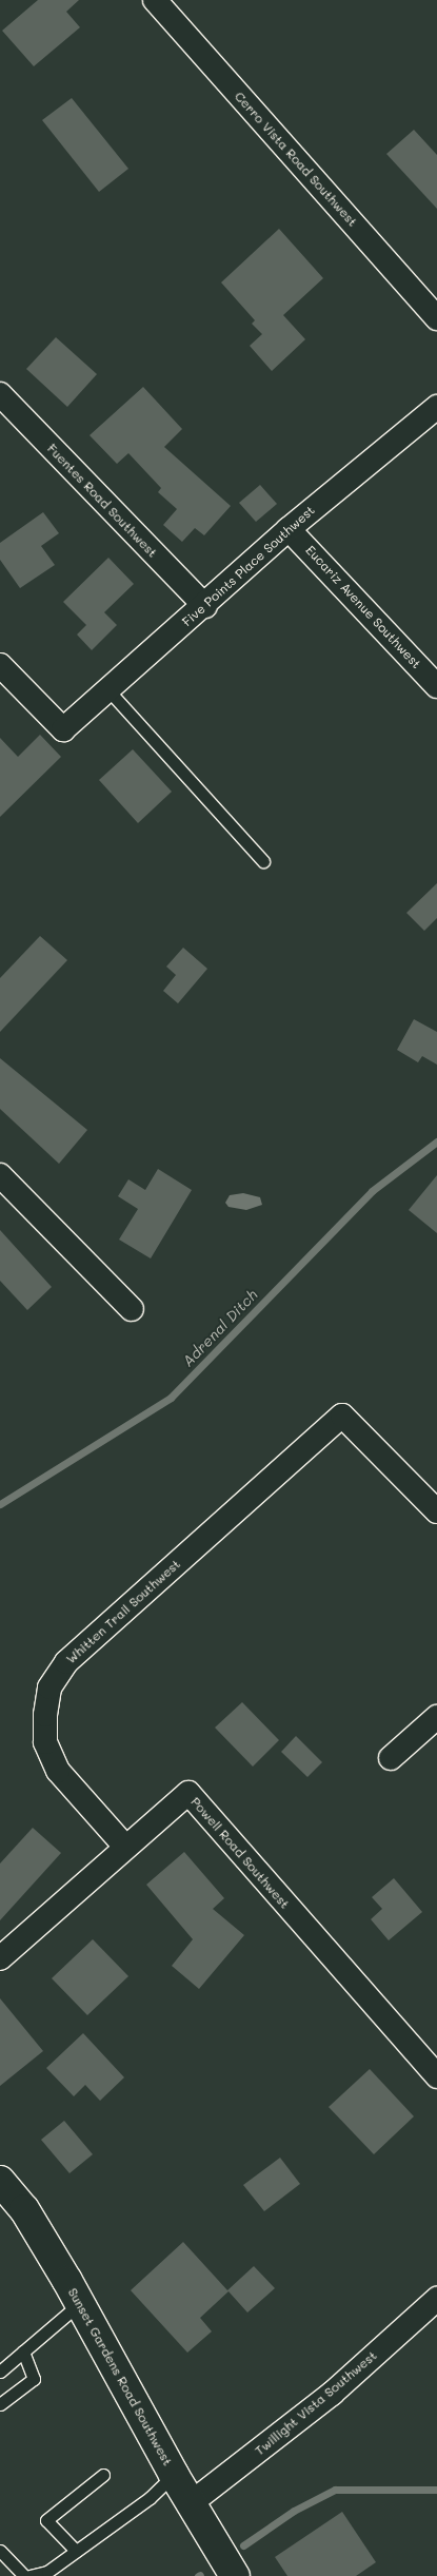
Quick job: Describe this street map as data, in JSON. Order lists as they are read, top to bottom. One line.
{"streets":{"street":["Cerro Vista Road Southwest","Fuentes Road Southwest","Five Points Place Southwest","Eucariz Avenue Southwest","Whitten Trail Southwest","Powell Road Southwest","Sunset Gardens Road Southwest","Twillight Vista Southwest"]},"crossings":[["Fuentes Road Southwest","Five Points Place Southwest"],["Five Points Place Southwest","Eucariz Avenue Southwest"],["Whitten Trail Southwest","Powell Road Southwest"],["Sunset Gardens Road Southwest","Twillight Vista Southwest"]],"water":["Adrenal Ditch"]}
